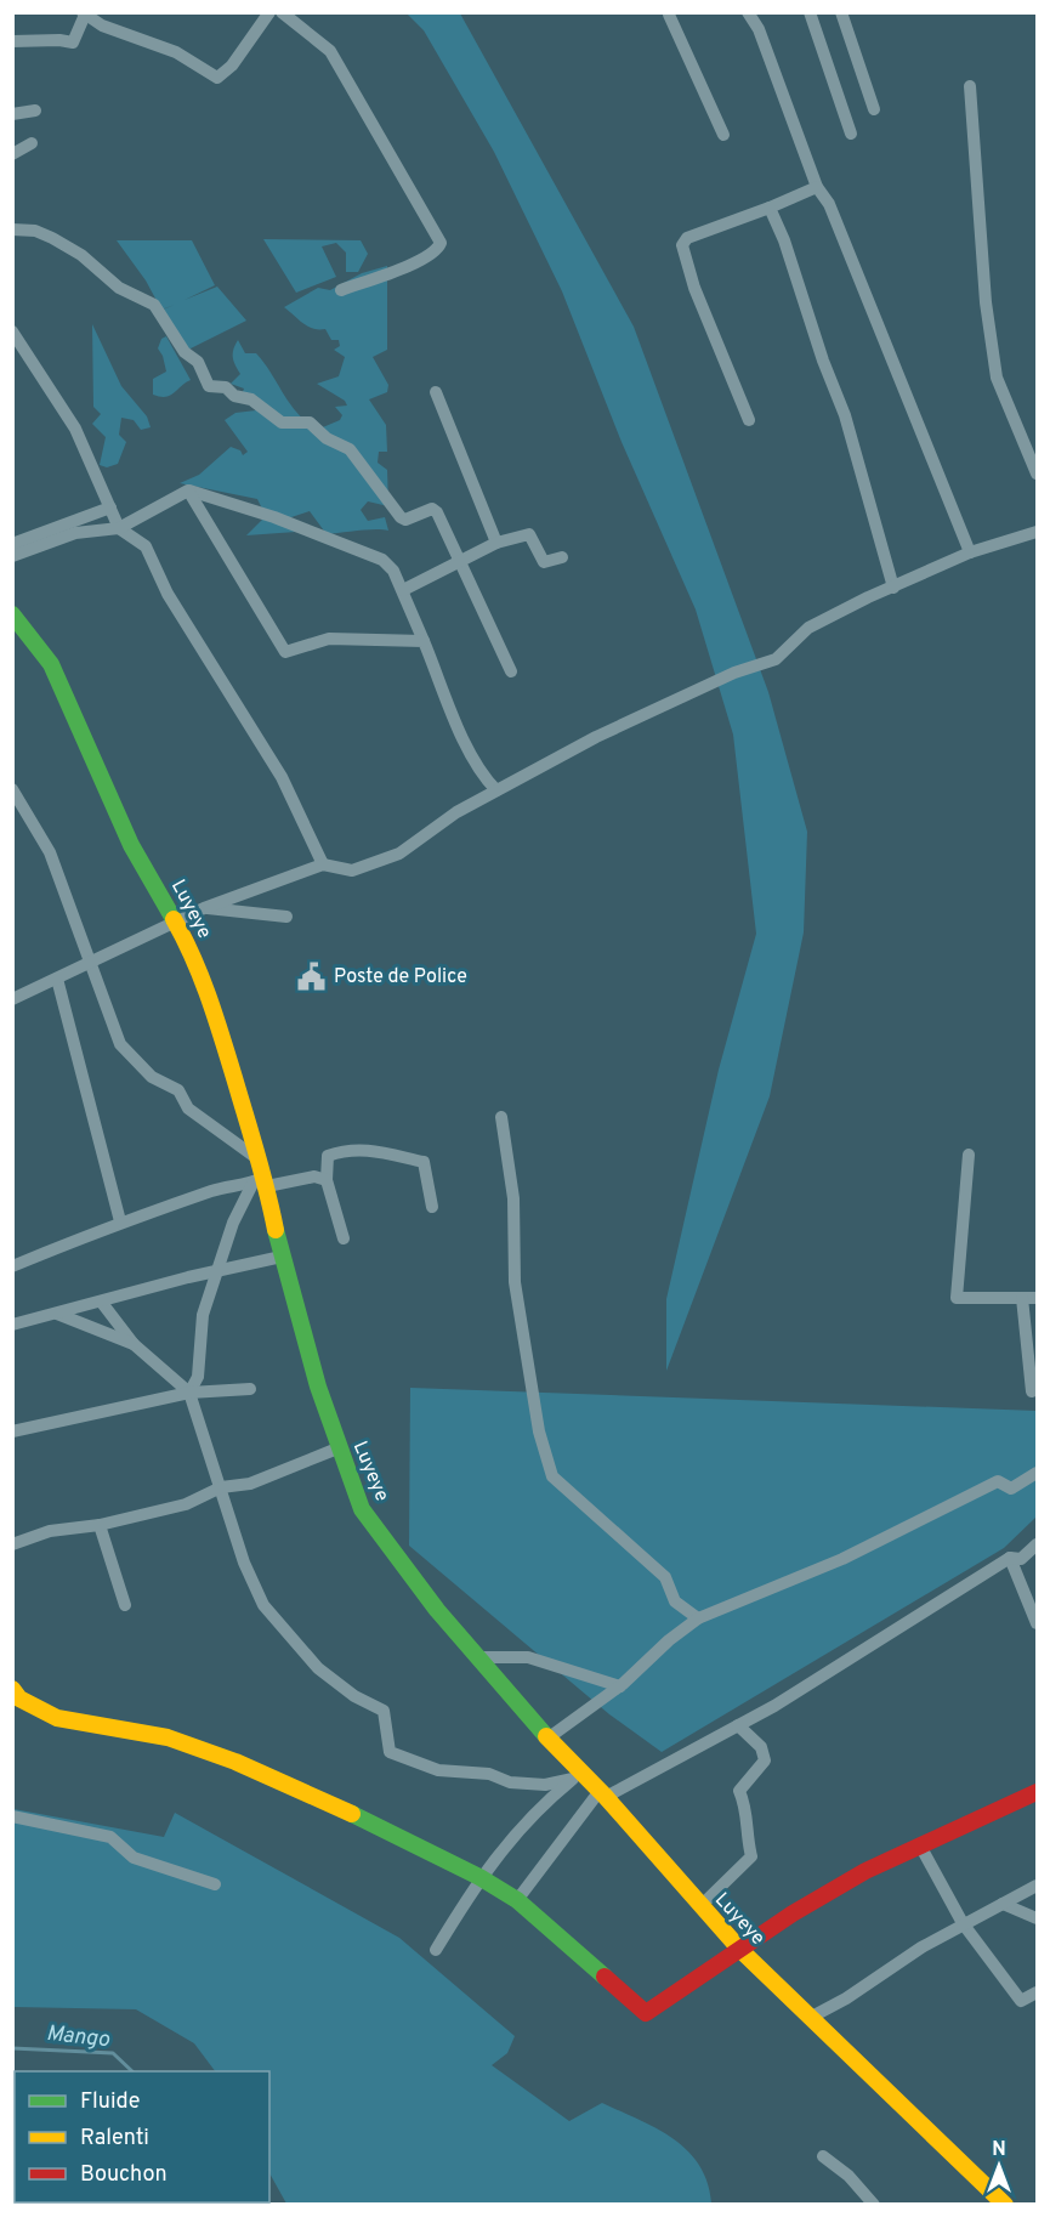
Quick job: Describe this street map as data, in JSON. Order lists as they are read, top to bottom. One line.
{"streets":{"street":["Luyeye"]},"water":["Mango"],"places":{"public building":["Poste de Police"]},"legend":["Fluide","Ralenti","Bouchon"],"north":"top"}
